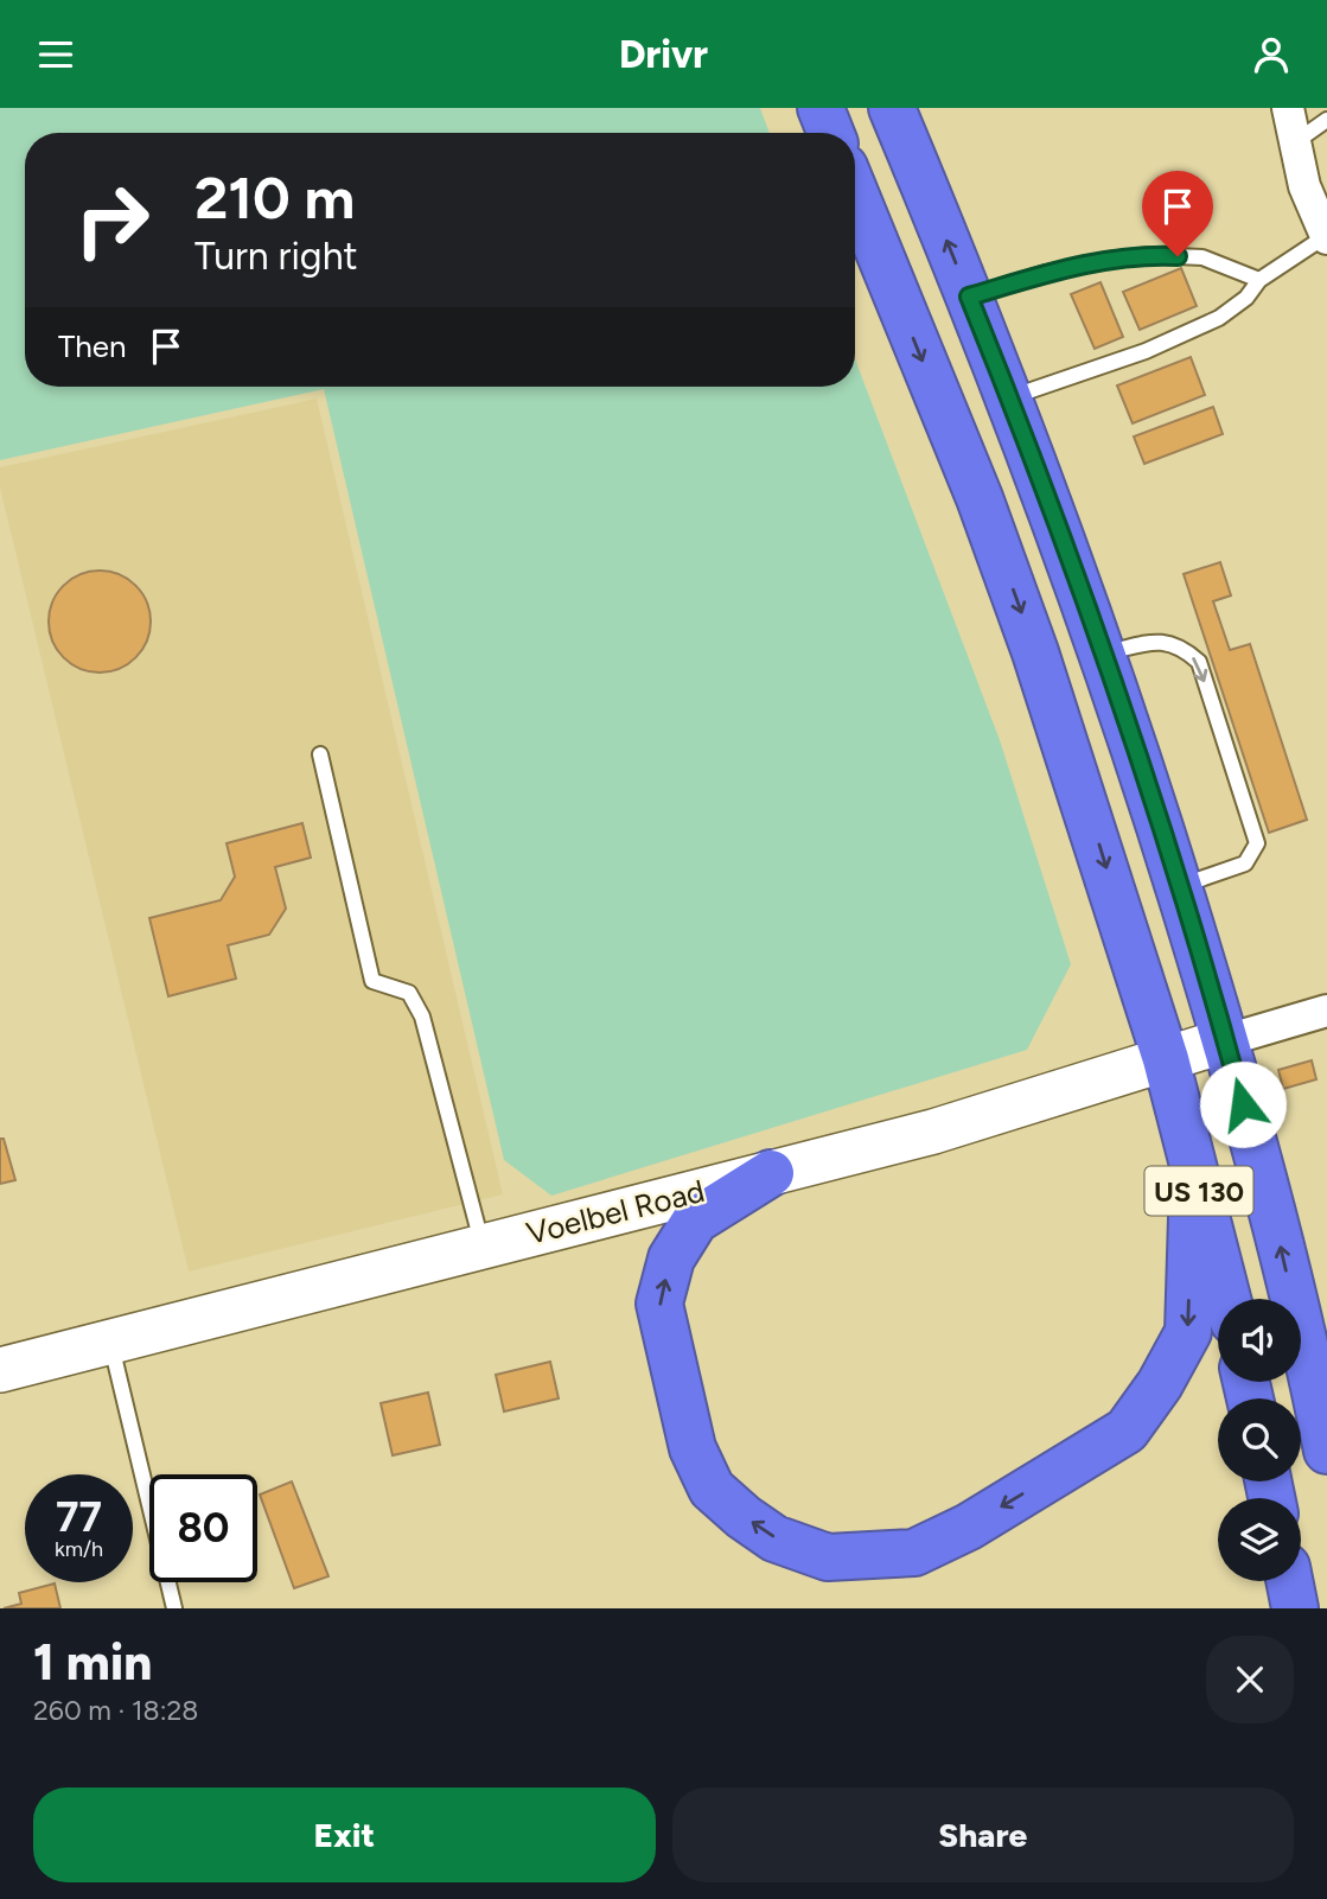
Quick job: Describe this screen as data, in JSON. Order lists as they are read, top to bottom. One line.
{"streets":{"highway":["US 130"],"street":["Voelbel Road"]},"crossings":[["US 130","Voelbel Road"]],"page":{"header":"Drivr","turn":["210 m","Turn right"],"then":"Then","speed":"77 km/h","limit":"80","heading":["1 min","260 m · 18:28"],"buttons":["Exit","Share"]}}
